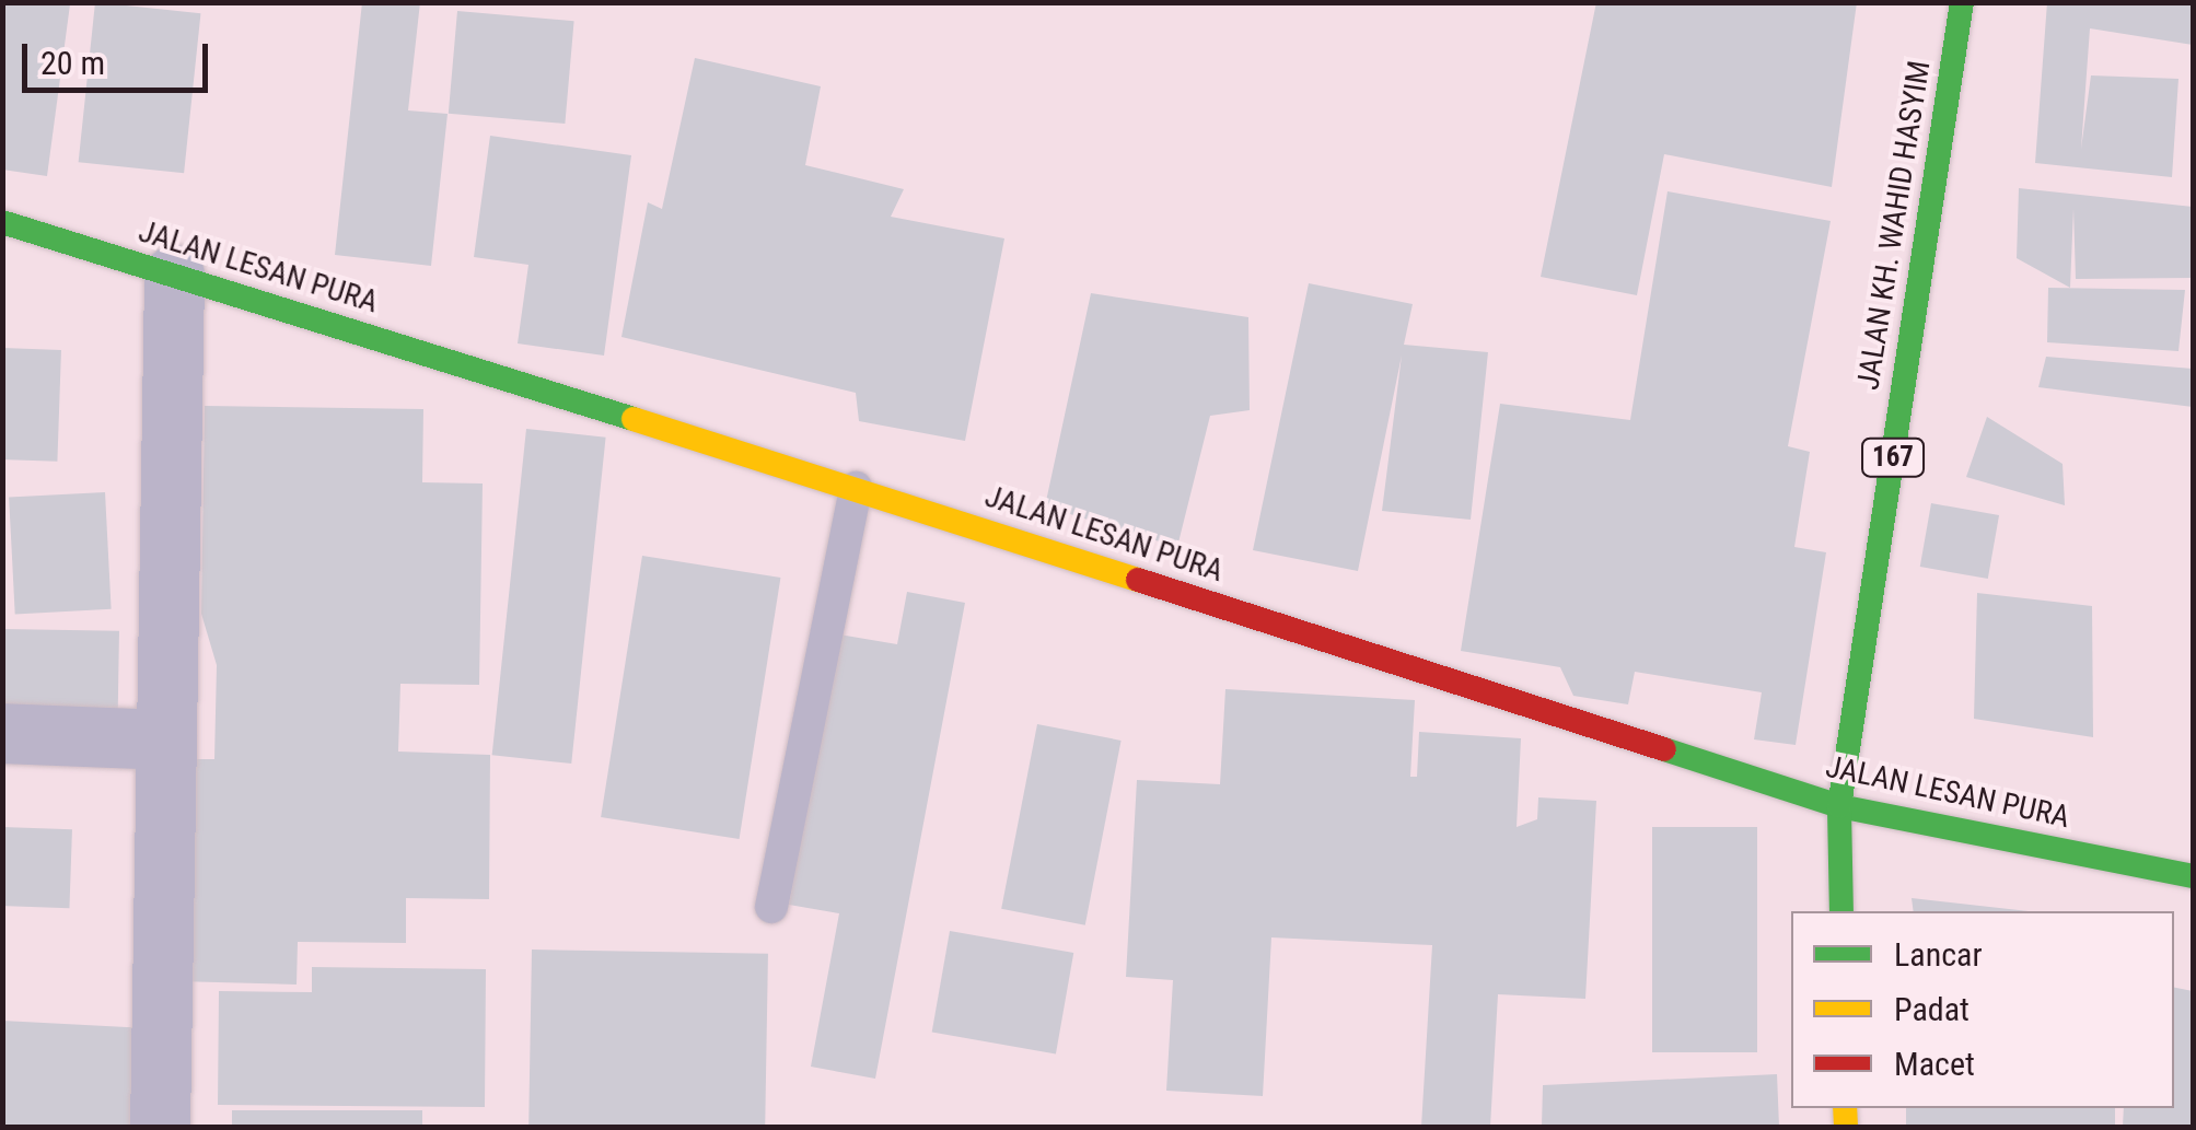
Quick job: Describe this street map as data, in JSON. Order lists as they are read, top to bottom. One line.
{"streets":{"street":["JALAN KH. WAHID HASYIM","JALAN LESAN PURA","167"]},"crossings":[["JALAN KH. WAHID HASYIM","JALAN LESAN PURA"]],"legend":["Lancar","Padat","Macet"],"scale_bar":"20 m"}
